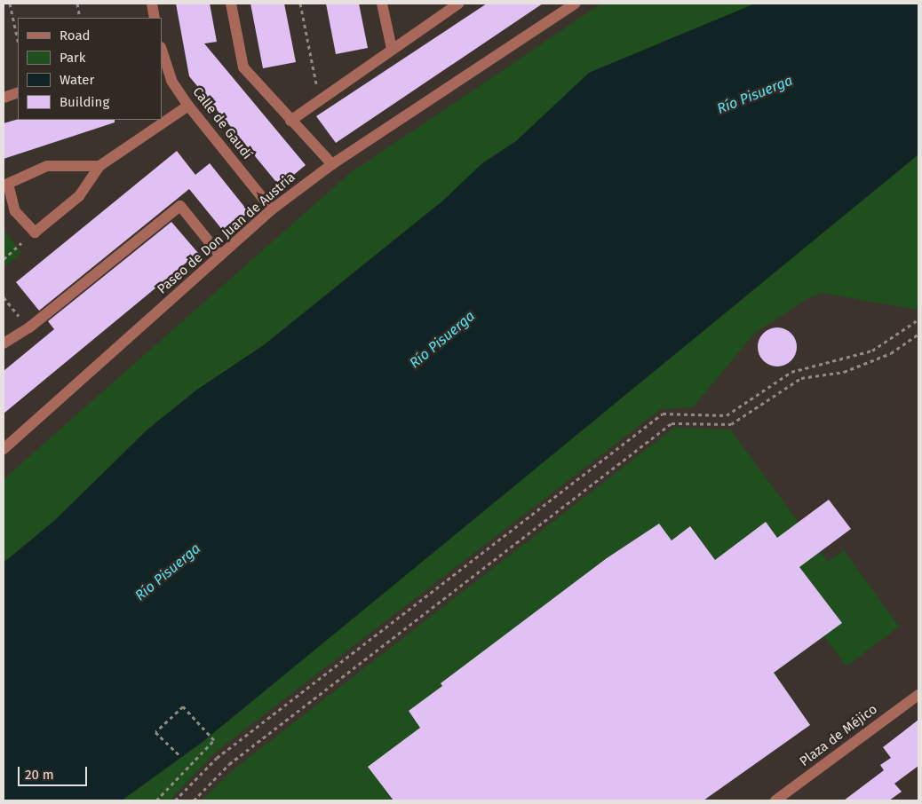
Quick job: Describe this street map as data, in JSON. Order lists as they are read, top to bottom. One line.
{"streets":{"street":["Calle de Gaudí","Paseo de Don Juan de Austria","Plaza de Méjico"]},"crossings":[["Calle de Gaudí","Paseo de Don Juan de Austria"]],"water":["Río Pisuerga"],"legend":["Road","Park","Water","Building"],"scale_bar":"20 m"}
